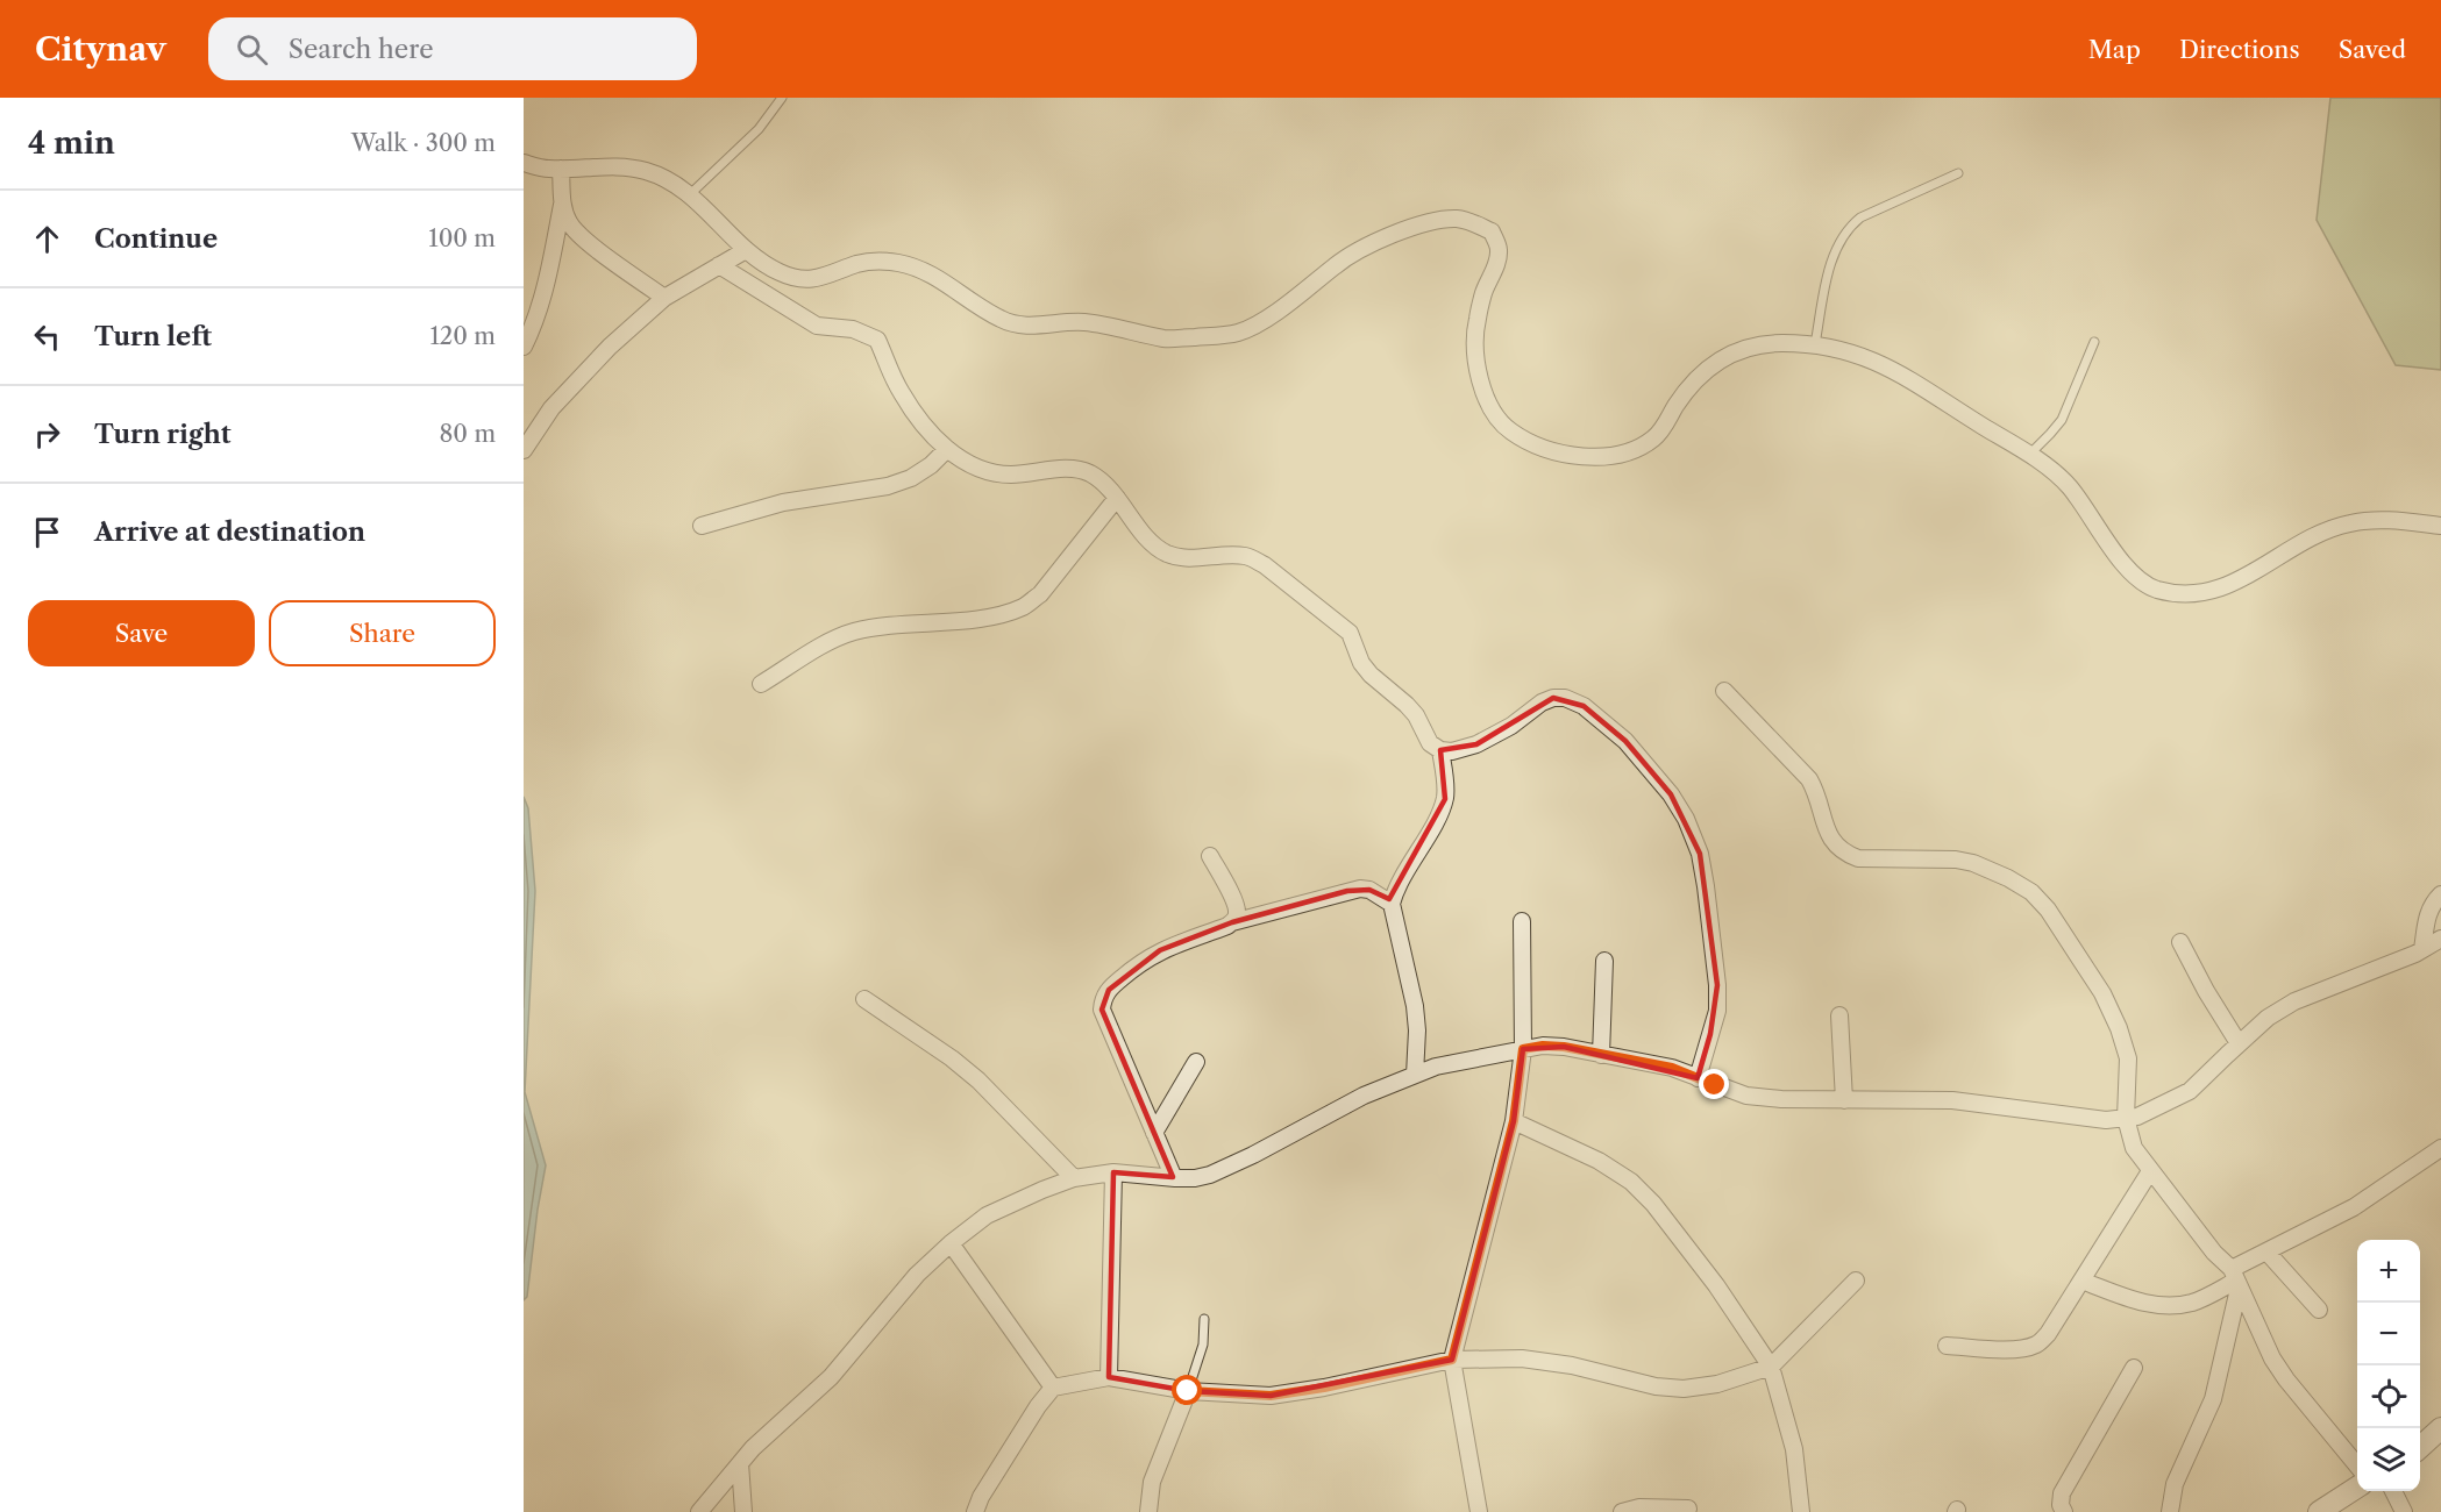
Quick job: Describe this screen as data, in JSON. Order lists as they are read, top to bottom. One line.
{"page":{"header":"Citynav","search":"Search here","nav":["Map","Directions","Saved"],"heading":["4 min","Walk · 300 m"],"list":[["Continue","100 m"],["Turn left","120 m"],["Turn right","80 m"],"Arrive at destination"],"buttons":["Save","Share"],"map_buttons":["+","−"]}}
